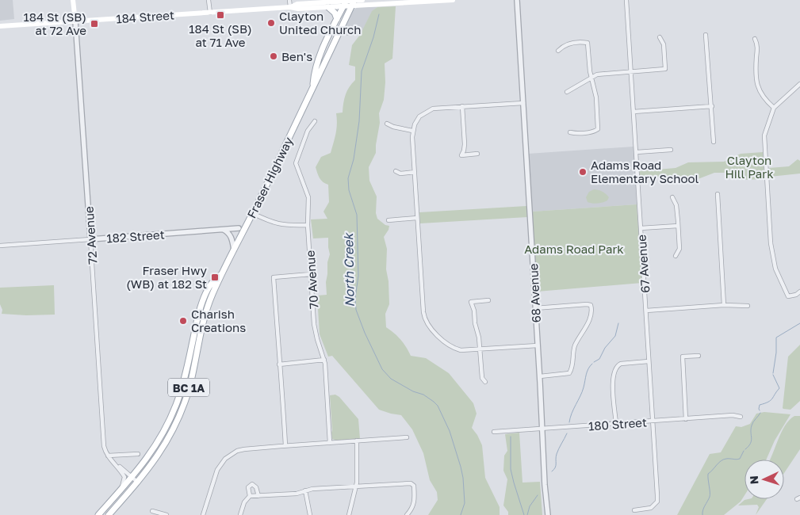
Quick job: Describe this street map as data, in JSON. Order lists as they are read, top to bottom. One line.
{"streets":{"main road":["184 Street","Fraser Highway","72 Avenue","BC 1A"],"street":["182 Street","67 Avenue","70 Avenue","68 Avenue","180 Street"]},"crossings":[["184 Street","Fraser Highway"],["184 Street","72 Avenue"],["72 Avenue","182 Street"],["67 Avenue","180 Street"],["68 Avenue","180 Street"]],"water":["North Creek"],"parks":["Clayton Hill Park","Adams Road Park"],"places":{"transit":["184 St (SB) at 71 Ave","184 St (SB) at 72 Ave","Fraser Hwy (WB) at 182 St"],"other":["Clayton United Church","Ben's","Adams Road Elementary School","Charish Creations"]},"north":"left"}
